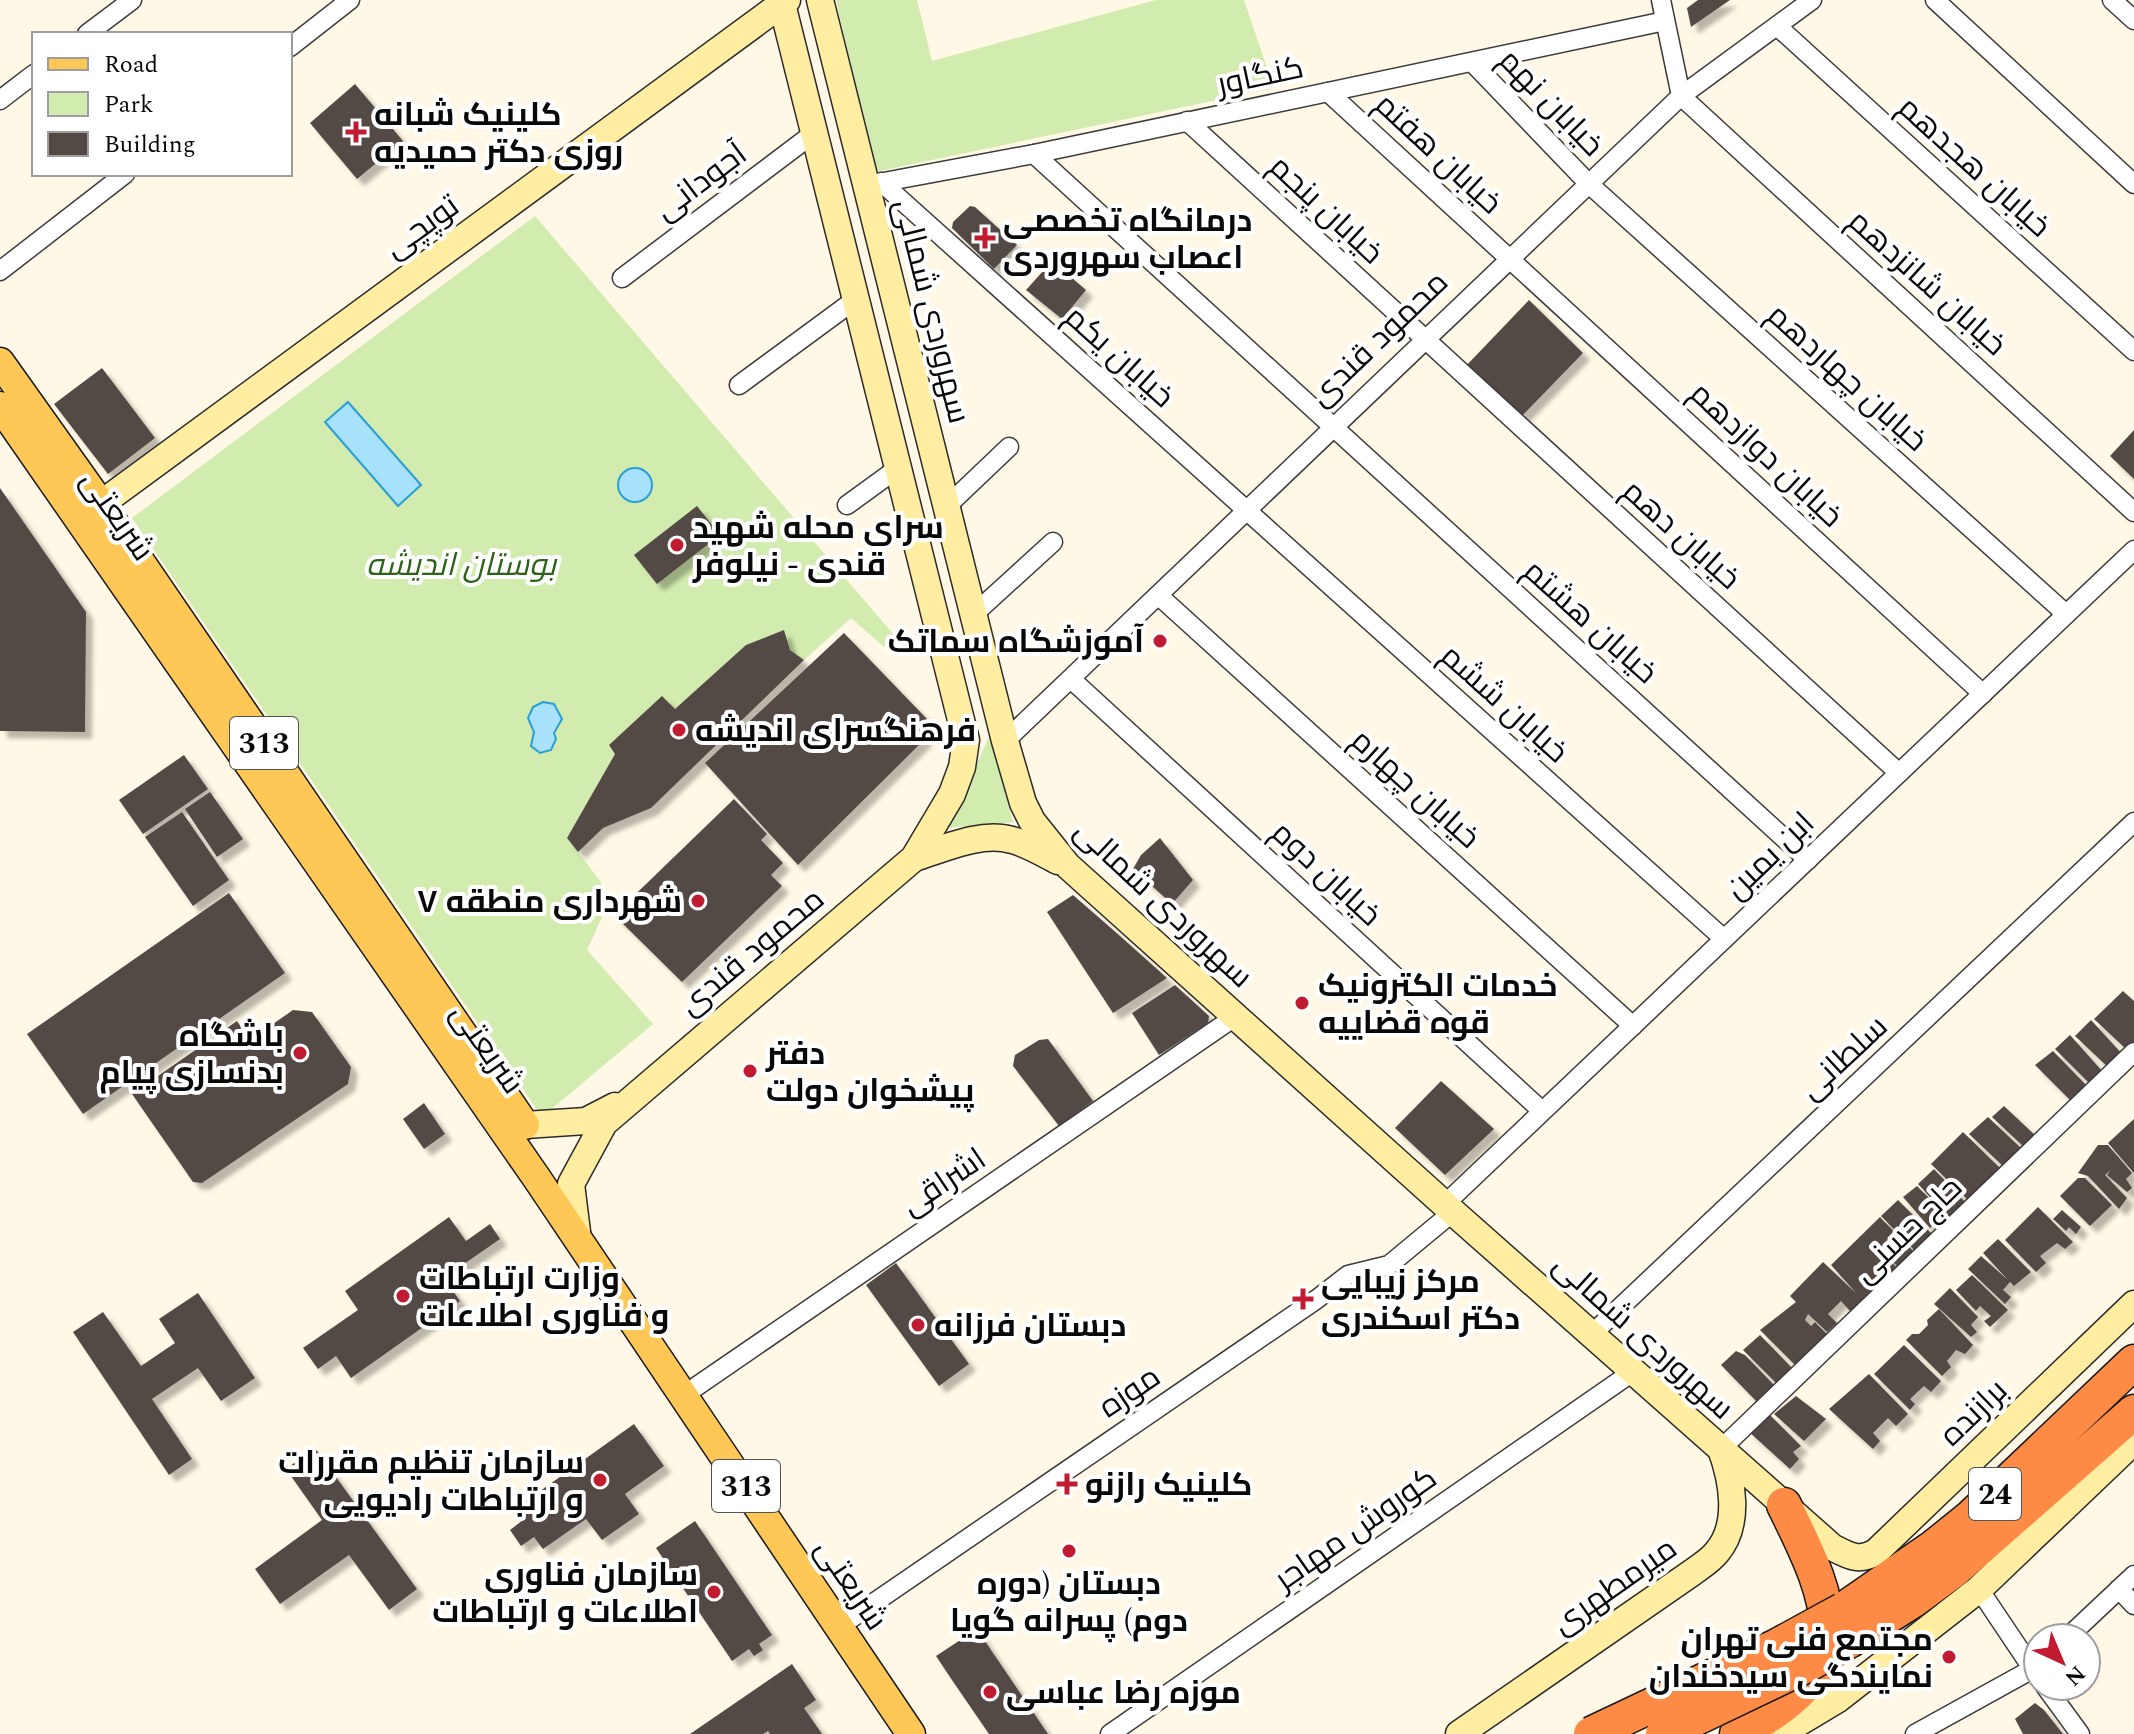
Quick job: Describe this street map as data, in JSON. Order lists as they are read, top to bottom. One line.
{"streets":{"highway":["24"],"main road":["توپچی","سهروردی شمالی","محمود قندی","شریعتی","313","برازنده","میرمطهری"],"street":["کنگاور","خیابان نهم","خیابان هفتم","خیابان هجدهم","آجودانی","خیابان پنجم","خیابان شانزدهم","خیابان یکم","خیابان چهاردهم","خیابان دوازدهم","خیابان دهم","خیابان هشتم","خیابان ششم","خیابان چهارم","ابن یمین","خیابان دوم","سلطانی","اشراقی","حاج حسنی","موزه","کوروش مهاجر"]},"crossings":[["کنگاور","خیابان نهم"],["کنگاور","خیابان هفتم"],["کنگاور","خیابان پنجم"],["کنگاور","سهروردی شمالی"],["کنگاور","خیابان یکم"],["کنگاور","خیابان هشتم"],["خیابان نهم","محمود قندی"],["خیابان نهم","خیابان چهاردهم"],["خیابان هفتم","محمود قندی"],["خیابان هفتم","خیابان دوازدهم"],["خیابان هجدهم","محمود قندی"],["خیابان پنجم","محمود قندی"],["خیابان پنجم","خیابان دهم"],["توپچی","شریعتی"],["خیابان شانزدهم","محمود قندی"],["سهروردی شمالی","محمود قندی"],["سهروردی شمالی","خیابان یکم"],["سهروردی شمالی","ابن یمین"],["سهروردی شمالی","سلطانی"],["سهروردی شمالی","اشراقی"],["سهروردی شمالی","حاج حسنی"],["سهروردی شمالی","موزه"],["سهروردی شمالی","برازنده"],["سهروردی شمالی","کوروش مهاجر"],["سهروردی شمالی","میرمطهری"],["محمود قندی","خیابان یکم"],["محمود قندی","خیابان چهاردهم"],["محمود قندی","خیابان دوازدهم"],["محمود قندی","شریعتی"],["محمود قندی","خیابان دهم"],["محمود قندی","خیابان هشتم"],["محمود قندی","خیابان ششم"],["محمود قندی","خیابان چهارم"],["محمود قندی","خیابان دوم"],["خیابان یکم","خیابان ششم"],["خیابان چهاردهم","ابن یمین"],["خیابان دوازدهم","ابن یمین"],["شریعتی","اشراقی"],["شریعتی","موزه"],["خیابان دهم","ابن یمین"],["خیابان هشتم","ابن یمین"],["خیابان ششم","ابن یمین"],["خیابان چهارم","ابن یمین"],["ابن یمین","خیابان دوم"],["ابن یمین","موزه"],["حاج حسنی","میرمطهری"]],"parks":["بوستان اندیشه"],"places":{"health":["کلینیک شبانه روزی دکتر حمیدیه","درمانگاه تخصصی اعصاب سهروردی","مرکز زیبایی دکتر اسکندری","کلینیک رازنو"],"other":["سرای محله شهید قندی - نیلوفر","آموزشگاه سماتک","فرهنگسرای اندیشه","شهرداری منطقه ۷","خدمات الکترونیک قوه قضاییه","باشگاه بدنسازی پیام","دفتر پیشخوان دولت","وزارت ارتباطات و فناوری اطلاعات","دبستان فرزانه","سازمان تنظیم مقررات و ارتباطات رادیویی","دبستان (دوره دوم) پسرانه گویا","سازمان فناوری اطلاعات و ارتباطات","مجتمع فنی تهران نمایندگی سیدخندان","موزه رضا عباسی"]},"legend":["Road","Park","Building"],"north":"bottom right"}
